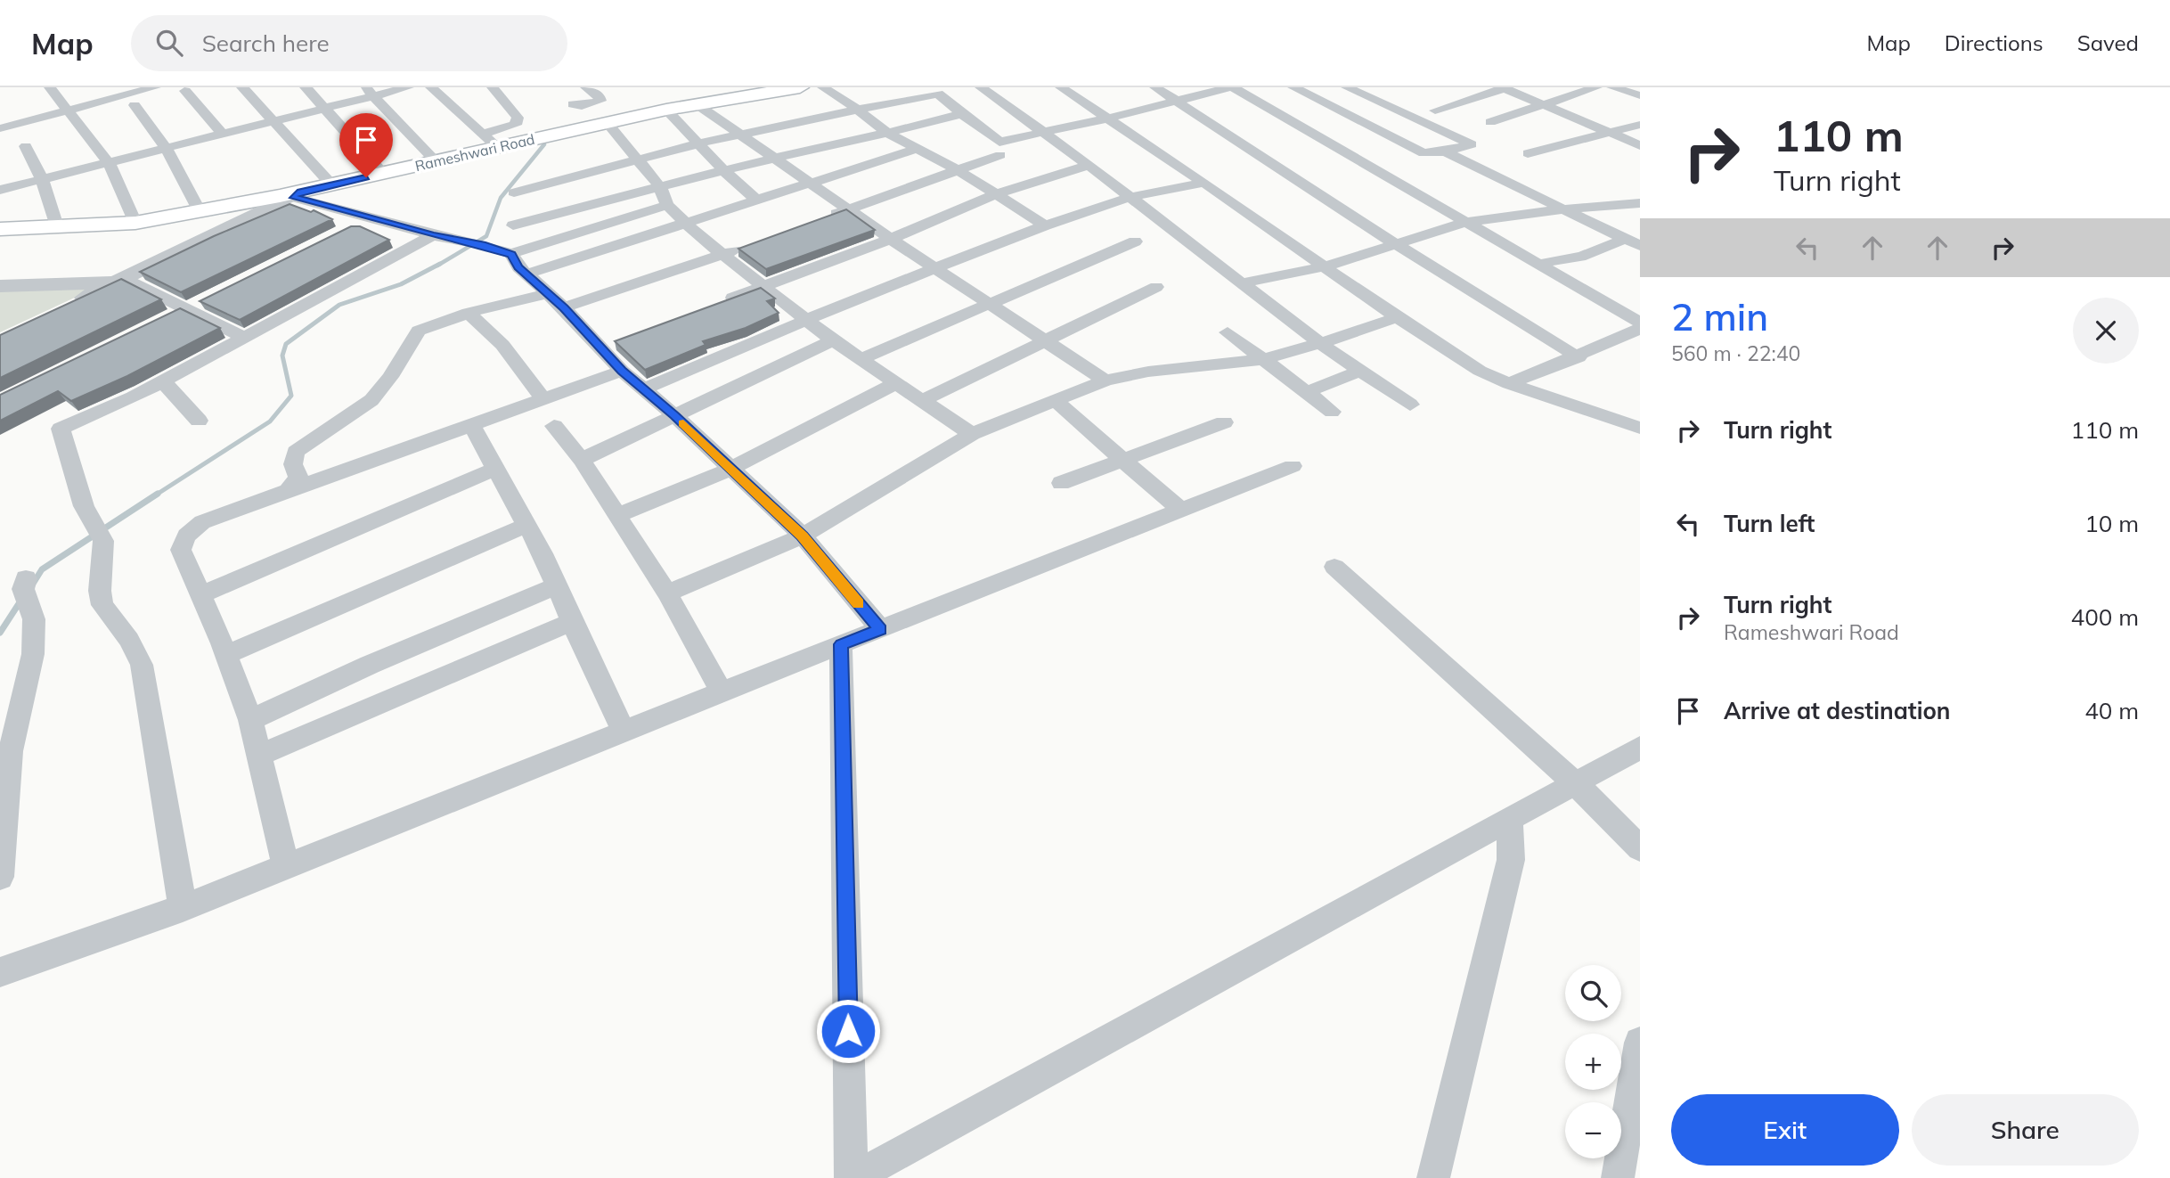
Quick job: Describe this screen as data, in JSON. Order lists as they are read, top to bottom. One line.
{"streets":{"main road":["Rameshwari Road"]},"page":{"header":"Map","search":"Search here","nav":["Map","Directions","Saved"],"turn":["110 m","Turn right"],"heading":["2 min","560 m · 22:40"],"list":[{"name":"Turn right","value":"110 m"},{"name":"Turn left","value":"10 m"},{"name":"Turn right","note":"Rameshwari Road","value":"400 m"},{"name":"Arrive at destination","value":"40 m"}],"map_buttons":["+","−"],"buttons":["Exit","Share"]}}
